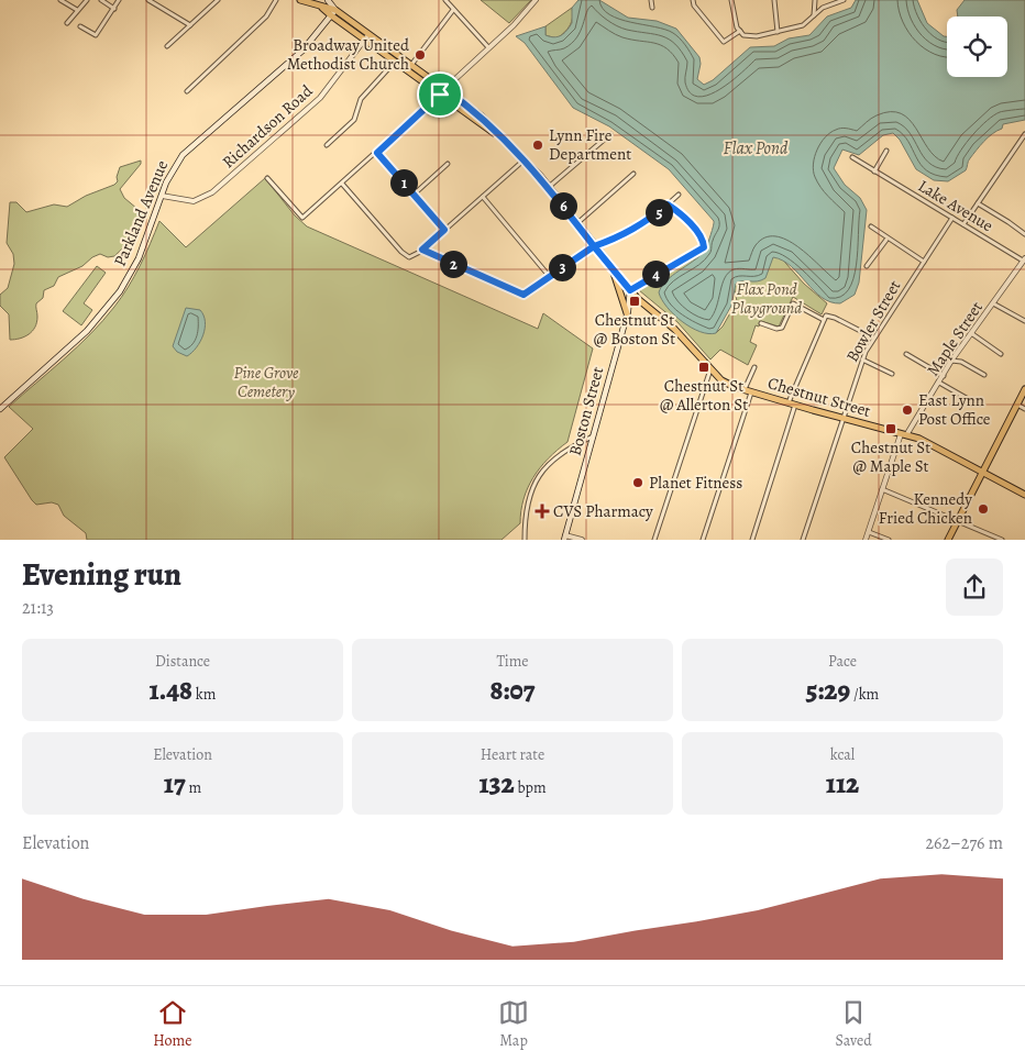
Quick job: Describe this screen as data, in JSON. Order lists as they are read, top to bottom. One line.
{"streets":{"main road":["Parkland Avenue","Chestnut Street","Boston Street"],"street":["Richardson Road","Lake Avenue","Bowler Street","Maple Street"]},"crossings":[["Richardson Road","Parkland Avenue"],["Lake Avenue","Bowler Street"],["Lake Avenue","Maple Street"],["Bowler Street","Chestnut Street"],["Maple Street","Chestnut Street"],["Chestnut Street","Boston Street"]],"water":["Flax Pond"],"parks":["Flax Pond Playground","Pine Grove Cemetery"],"places":{"other":["Broadway United Methodist Church","Lynn Fire Department","East Lynn Post Office","Planet Fitness","Kennedy Fried Chicken"],"transit":["Chestnut St @ Boston St","Chestnut St @ Allerton St","Chestnut St @ Maple St"],"health":["CVS Pharmacy"]},"page":{"pins":["1","6","5","2","3","4"],"heading":["Evening run","21:13"],"stats":[["Distance","1.48 km"],["Time","8:07"],["Pace","5:29 /km"],["Elevation","17 m"],["Heart rate","132 bpm"],["kcal","112"]],"chart":["Elevation","262–276 m"],"tabs":["Home","Map","Saved"]}}
